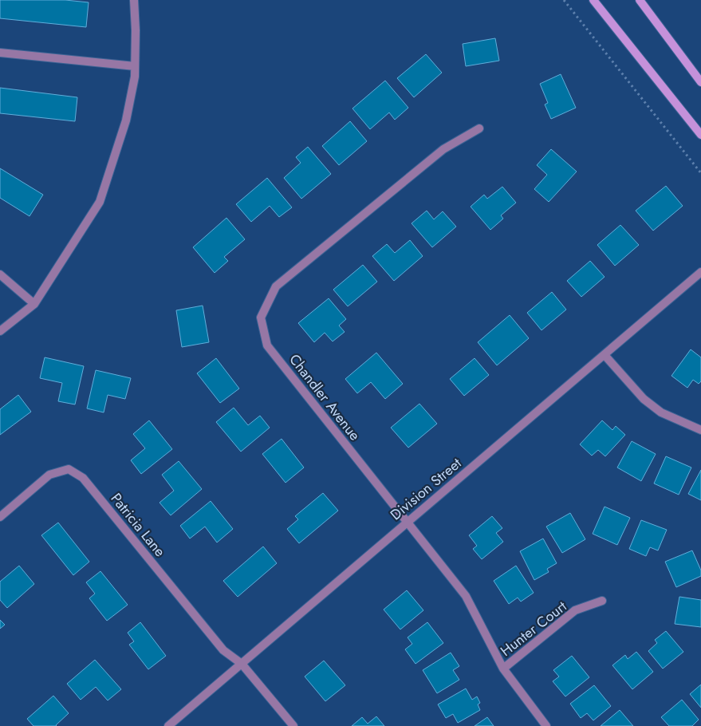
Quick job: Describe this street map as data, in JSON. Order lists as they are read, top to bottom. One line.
{"streets":{"street":["Chandler Avenue","Division Street","Patricia Lane","Hunter Court"]},"crossings":[["Chandler Avenue","Division Street"],["Chandler Avenue","Hunter Court"],["Division Street","Patricia Lane"]]}
